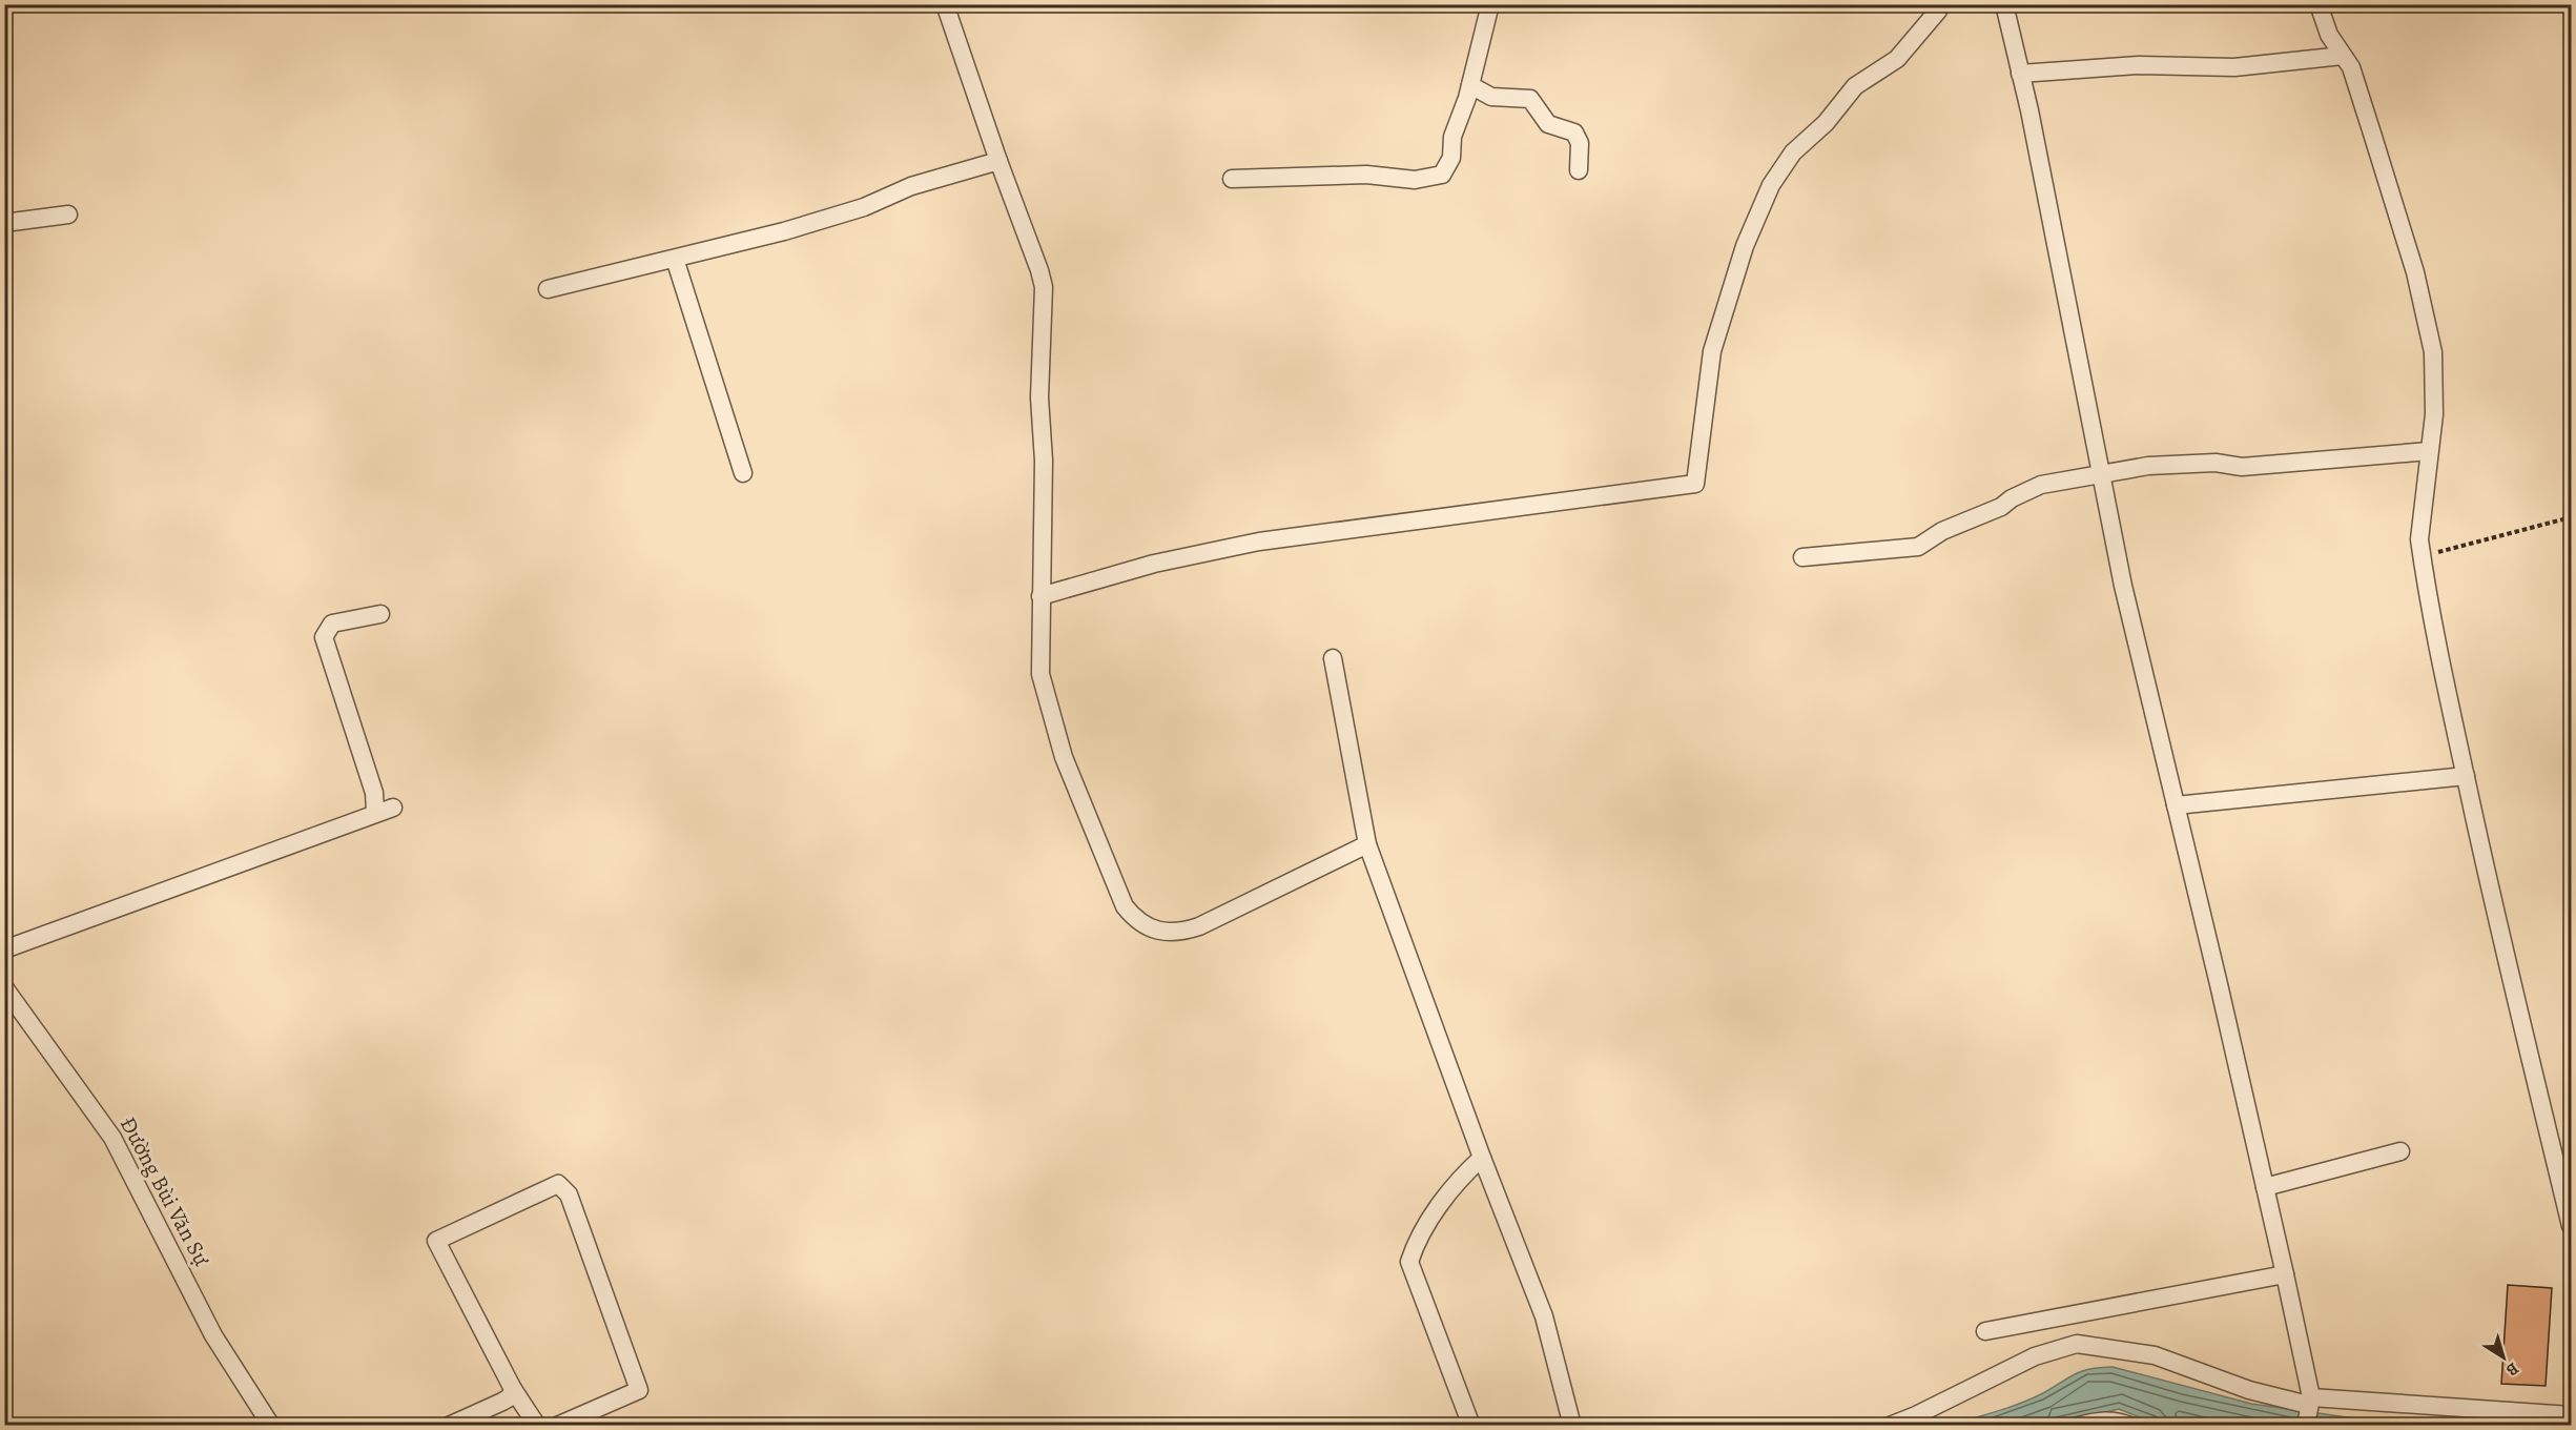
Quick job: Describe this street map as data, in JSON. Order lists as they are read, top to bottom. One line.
{"streets":{"street":["Đường Bùi Văn Sự"]},"north":"bottom right"}
